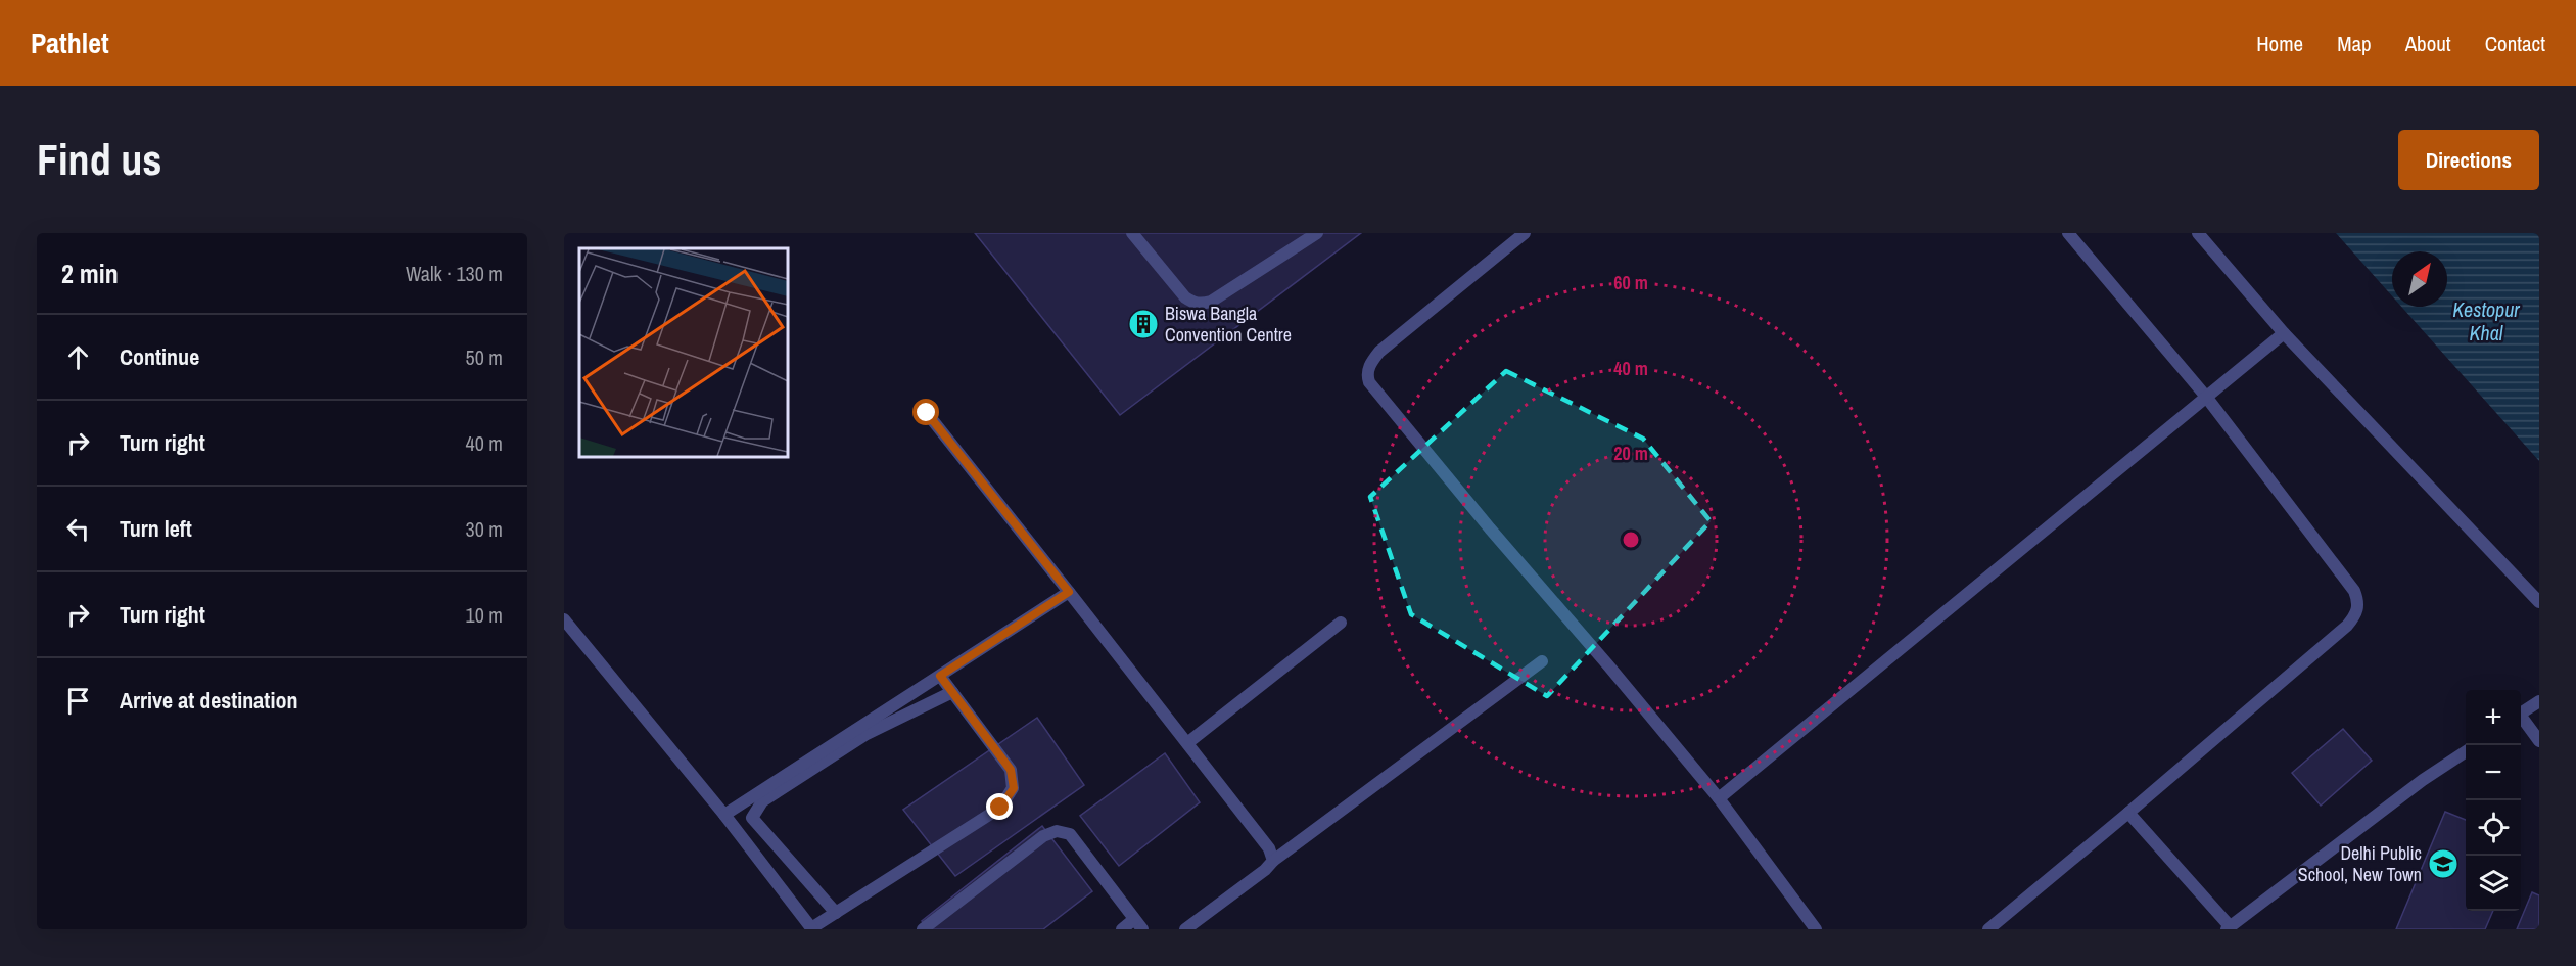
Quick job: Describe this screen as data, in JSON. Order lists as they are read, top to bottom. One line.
{"water":["Kestopur Khal"],"places":{"building":["Biswa Bangla Convention Centre"],"school or university":["Delhi Public School, New Town"]},"north":"top right","page":{"header":"Pathlet","nav":["Home","Map","About","Contact"],"buttons":"Directions","title":"Find us","heading":["2 min","Walk · 130 m"],"list":[["Continue","50 m"],["Turn right","40 m"],["Turn left","30 m"],["Turn right","10 m"],"Arrive at destination"],"map_buttons":["+","−"]},"rings":["60 m","40 m","20 m"]}
